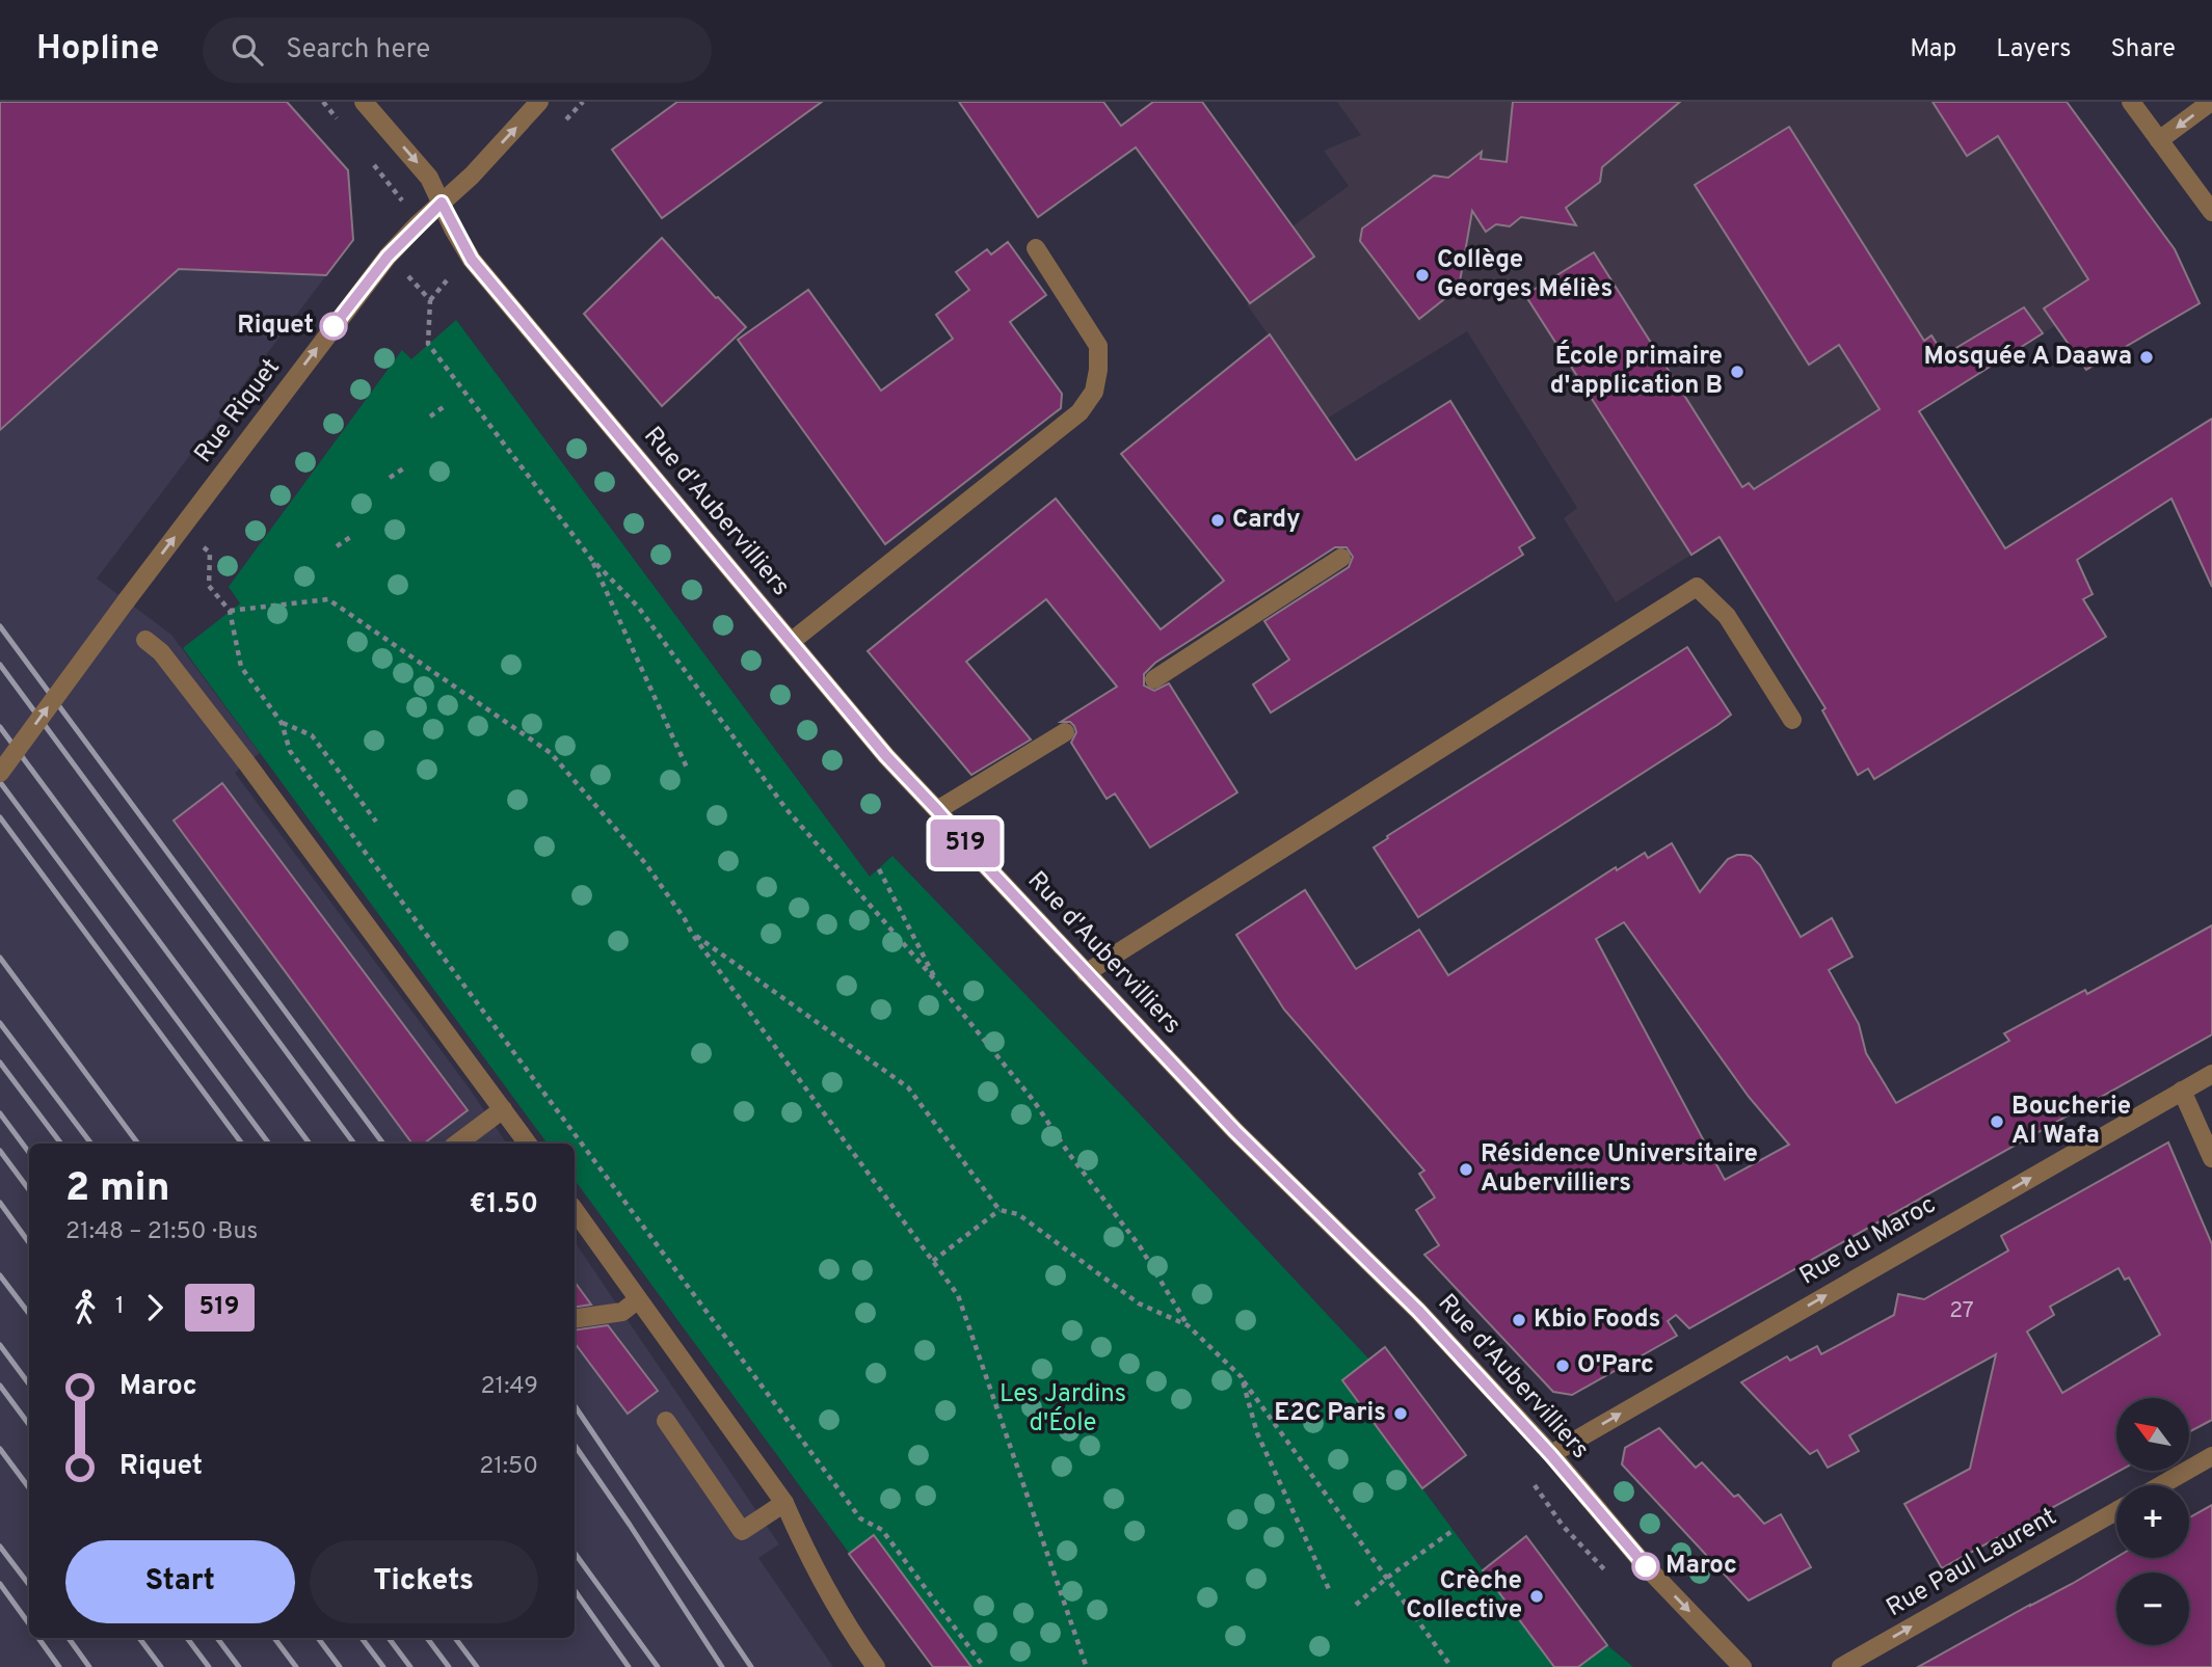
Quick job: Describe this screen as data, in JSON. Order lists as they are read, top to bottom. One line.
{"streets":{"street":["Rue Riquet","Rue d'Aubervilliers","Rue du Maroc","Rue Paul Laurent"]},"crossings":[["Rue Riquet","Rue d'Aubervilliers"],["Rue d'Aubervilliers","Rue du Maroc"]],"one_way":["Rue Riquet","Rue du Maroc","Rue Paul Laurent"],"parks":["Les Jardins d'Éole"],"places":["Collège Georges Méliès","Riquet","Mosquée A Daawa","École primaire d'application B","Cardy","Boucherie Al Wafa","Résidence Universitaire Aubervilliers","Kbio Foods","O'Parc","E2C Paris","Maroc","Crèche Collective"],"lines":["bus line 519"],"house_numbers":["27"],"north":"top left","page":{"header":"Hopline","search":"Search here","nav":["Map","Layers","Share"],"on_map":"519","heading":["2 min","21:48 – 21:50 · Bus","€1.50"],"legs":["1","519"],"list":[{"name":"Maroc","value":"21:49"},{"name":"Riquet","value":"21:50"}],"map_buttons":["+","−"],"buttons":["Start","Tickets"]}}
